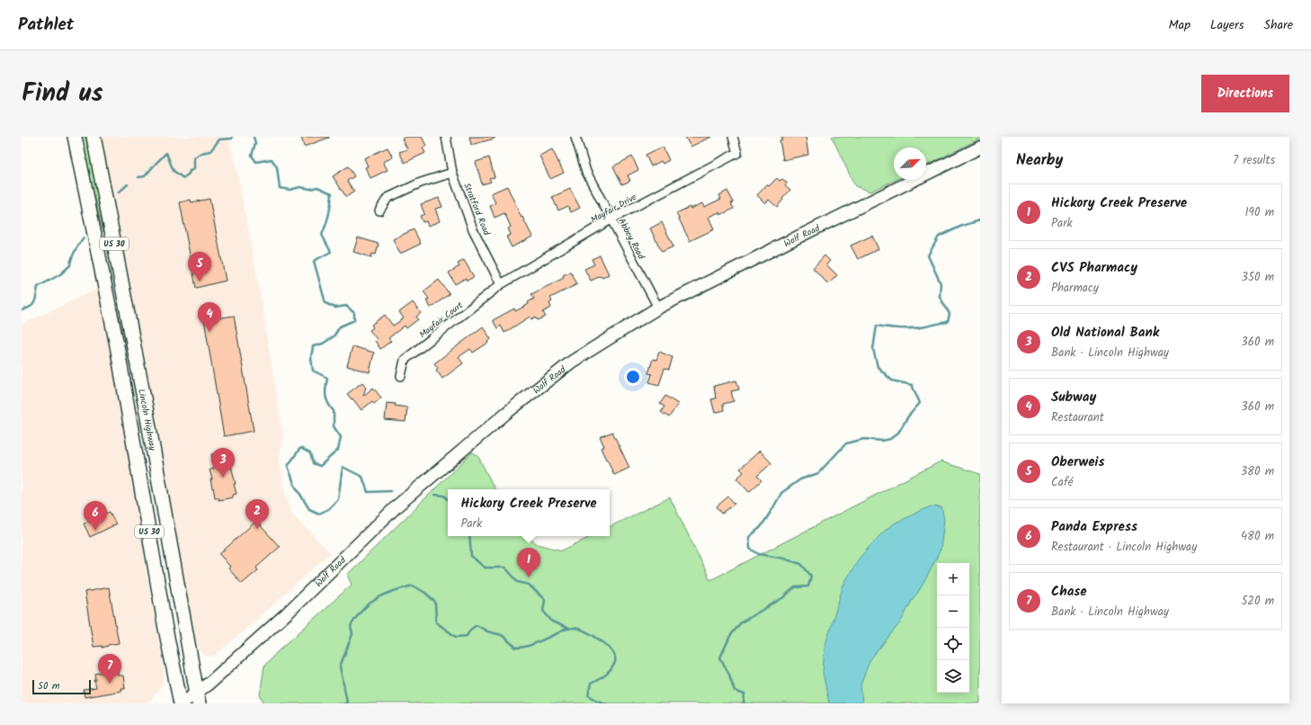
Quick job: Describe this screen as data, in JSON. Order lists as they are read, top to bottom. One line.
{"streets":{"main road":["Wolf Road","US 30","Lincoln Highway"],"street":["Mayfair Drive","Stratford Road","Abbey Road","Mayfair Court"]},"crossings":[["Mayfair Drive","Stratford Road"],["Mayfair Drive","Abbey Road"],["Mayfair Drive","Mayfair Court"],["Stratford Road","Mayfair Court"],["Wolf Road","Abbey Road"],["Wolf Road","Lincoln Highway"]],"scale_bar":"50 m","north":"top right","page":{"header":"Pathlet","nav":["Map","Layers","Share"],"title":"Find us","buttons":"Directions","heading":["Nearby","7 results"],"list":[{"mark":"1","name":"Hickory Creek Preserve","note":"Park","value":"190 m"},{"mark":"2","name":"CVS Pharmacy","note":"Pharmacy","value":"350 m"},{"mark":"3","name":"Old National Bank","note":"Bank · Lincoln Highway","value":"360 m"},{"mark":"4","name":"Subway","note":"Restaurant","value":"360 m"},{"mark":"5","name":"Oberweis","note":"Café","value":"380 m"},{"mark":"6","name":"Panda Express","note":"Restaurant · Lincoln Highway","value":"480 m"},{"mark":"7","name":"Chase","note":"Bank · Lincoln Highway","value":"520 m"}],"pins":["5","4","3","2","6","1","7"],"popup":["Hickory Creek Preserve","Park"],"map_buttons":["+","−"],"scale":"50 m"}}
